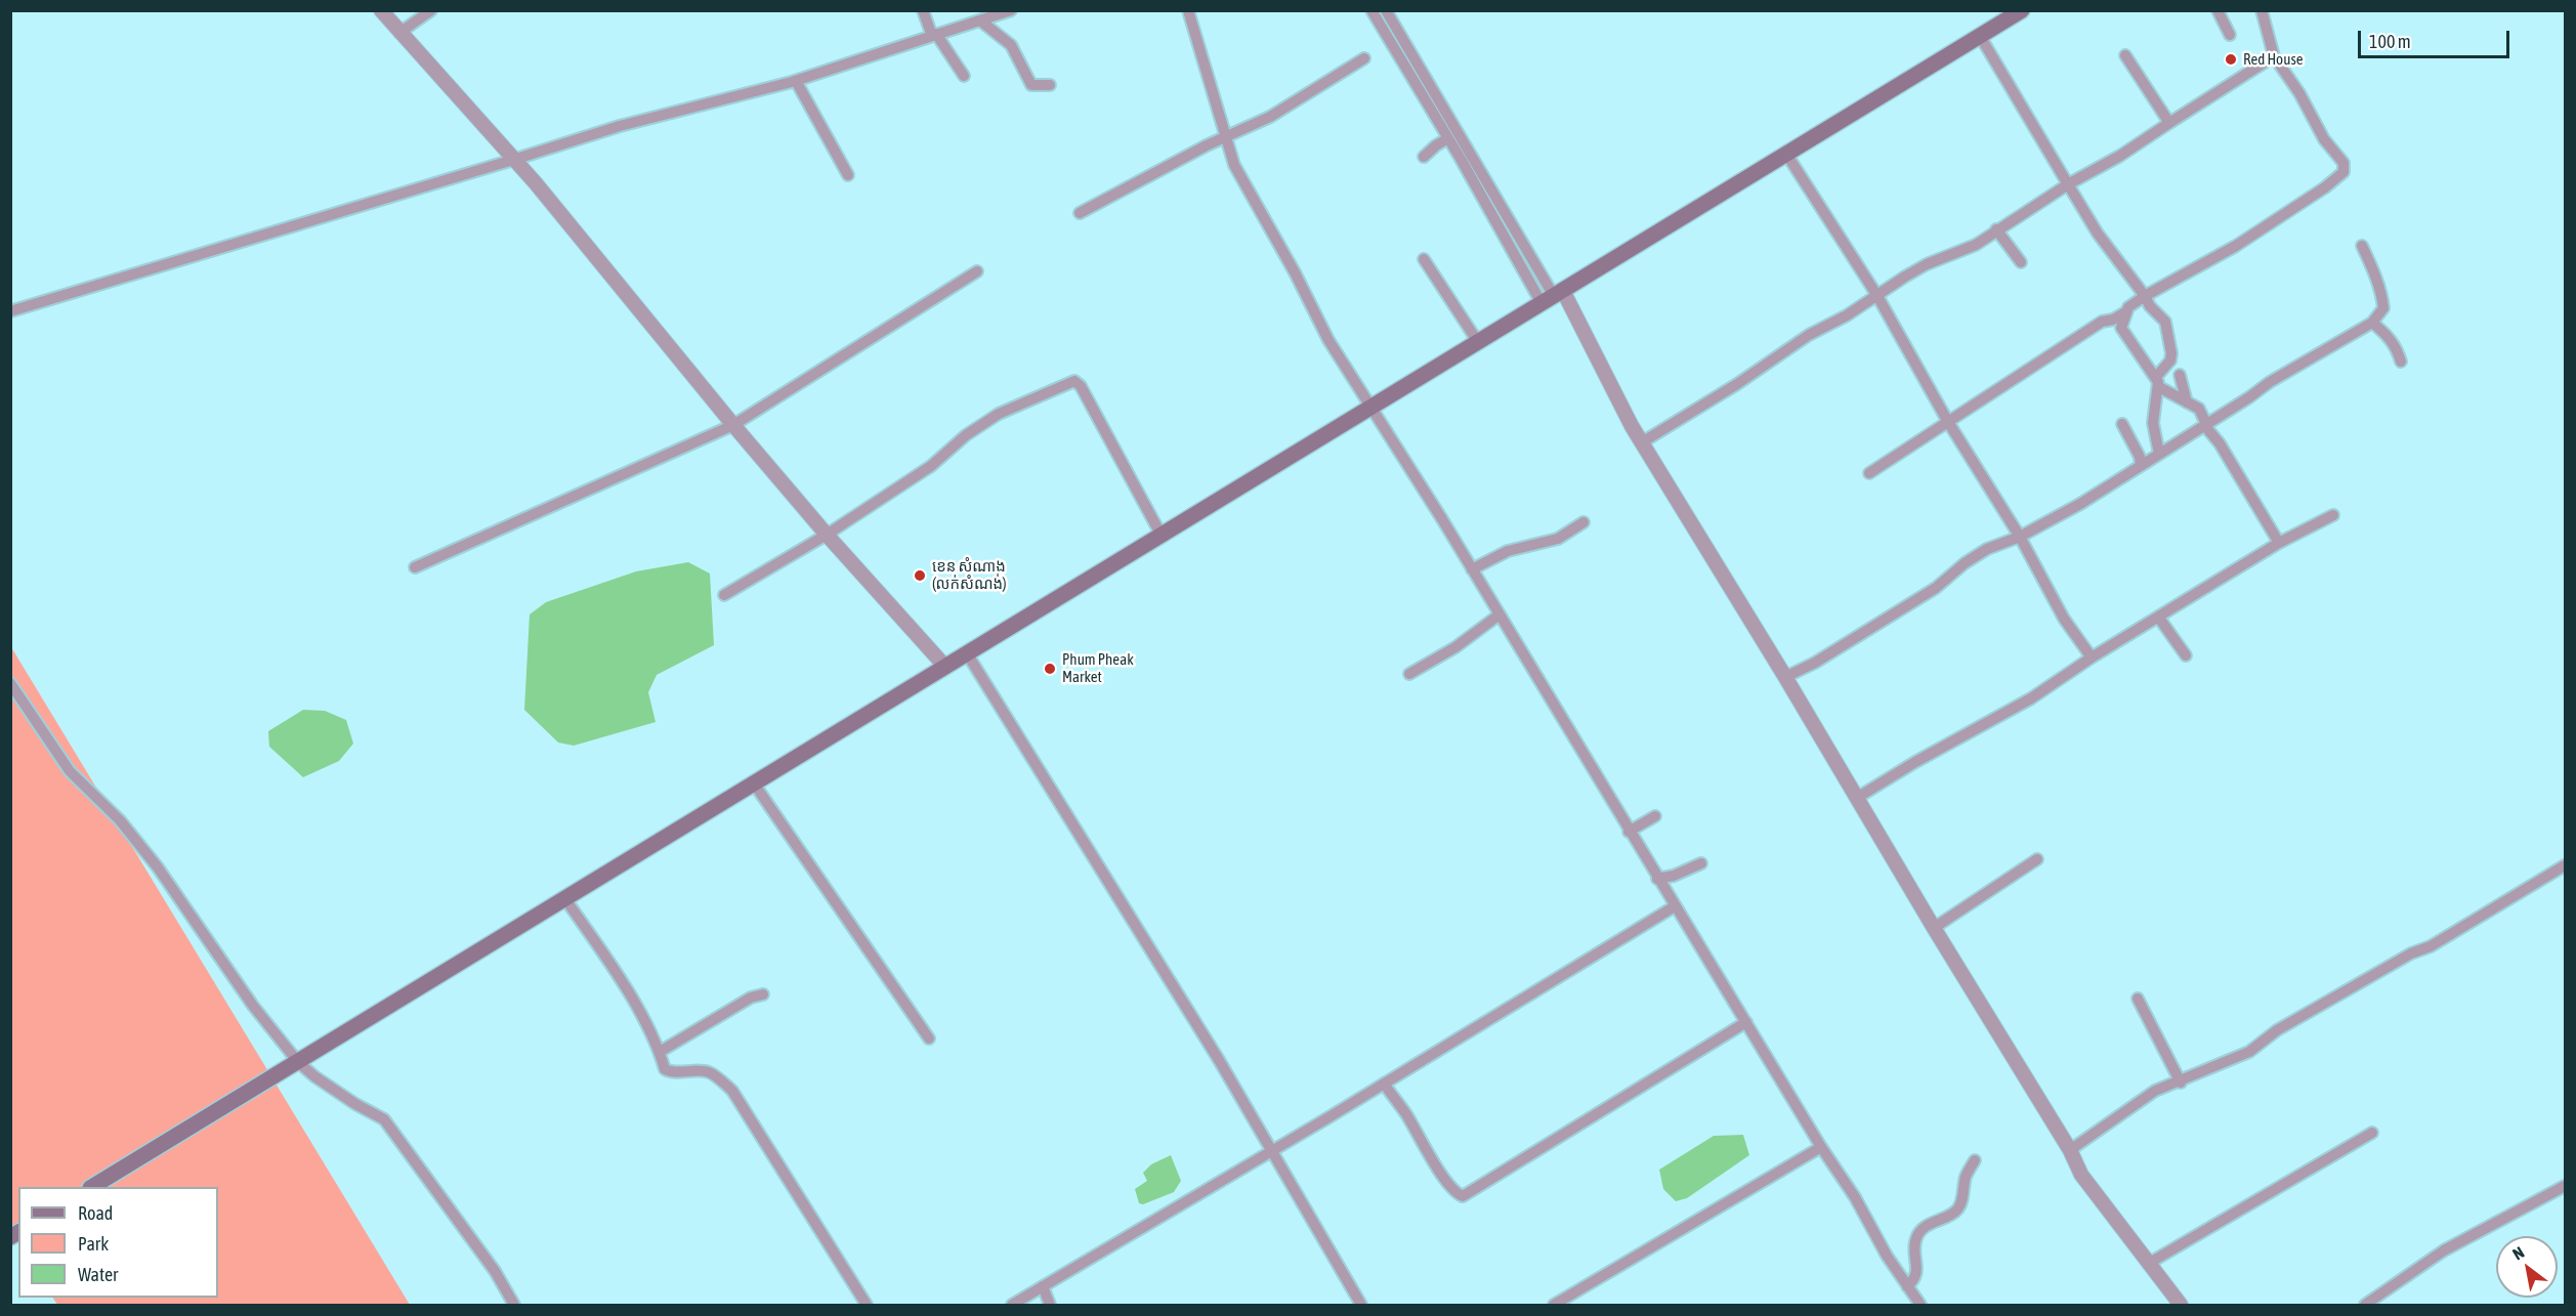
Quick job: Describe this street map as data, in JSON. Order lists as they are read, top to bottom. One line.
{"places":["Red House","ខេន សំណាង (លក់សំណង់)","Phum Pheak Market"],"legend":["Road","Park","Water"],"scale_bar":"100 m","north":"top left"}
